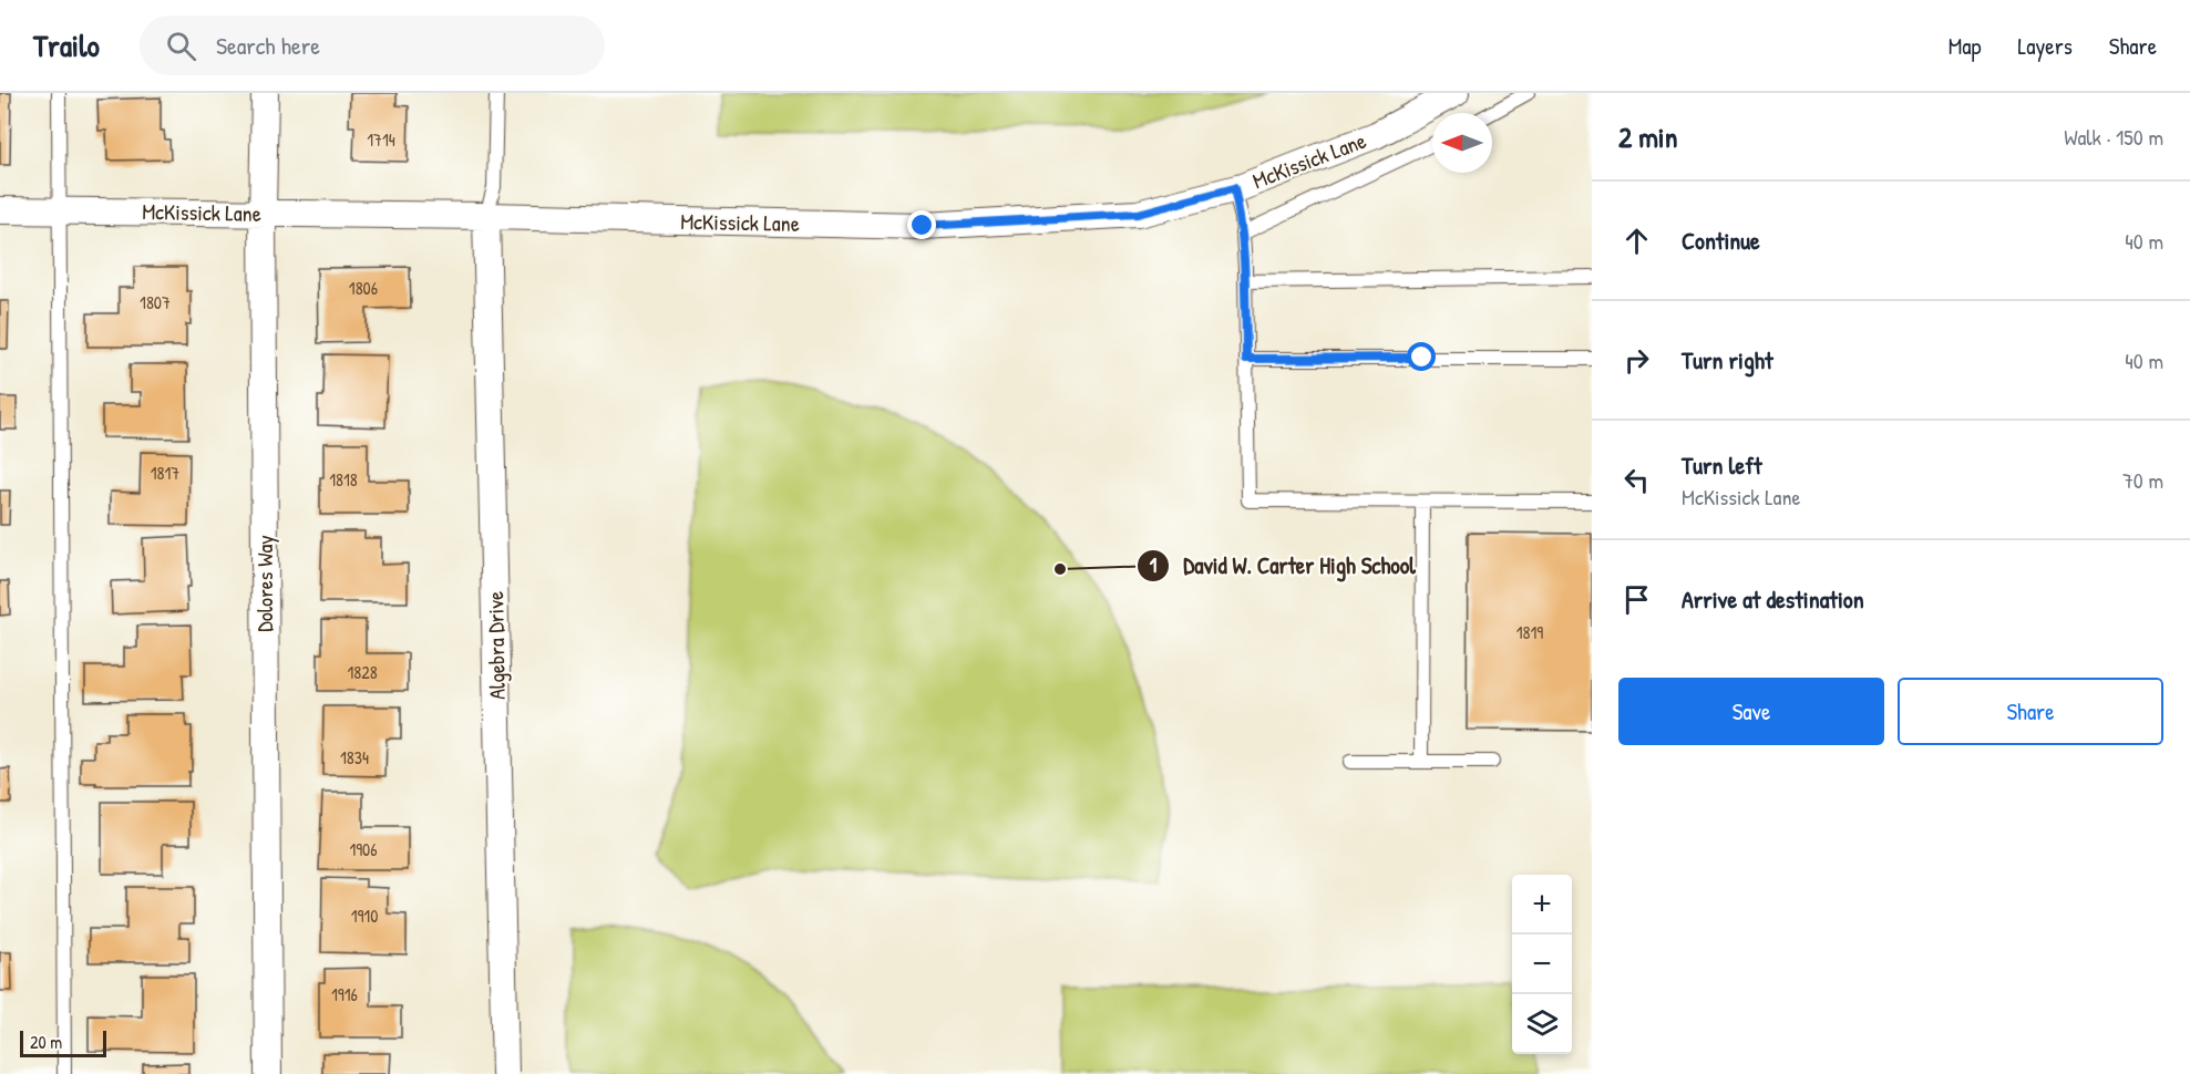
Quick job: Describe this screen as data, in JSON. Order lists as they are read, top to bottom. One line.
{"streets":{"street":["McKissick Lane","Dolores Way","Algebra Drive"]},"crossings":[["McKissick Lane","Dolores Way"],["McKissick Lane","Algebra Drive"]],"places":["David W. Carter High School"],"house_numbers":["1714","1806","1807","1817","1818","1819","1828","1834","1906","1910","1916"],"scale_bar":"20 m","north":"left","page":{"header":"Trailo","search":"Search here","nav":["Map","Layers","Share"],"heading":["2 min","Walk · 150 m"],"list":[["Continue","40 m"],["Turn right","40 m"],["Turn left","McKissick Lane","70 m"],"Arrive at destination"],"buttons":["Save","Share"],"map_buttons":["+","−"],"scale":"20 m"}}
